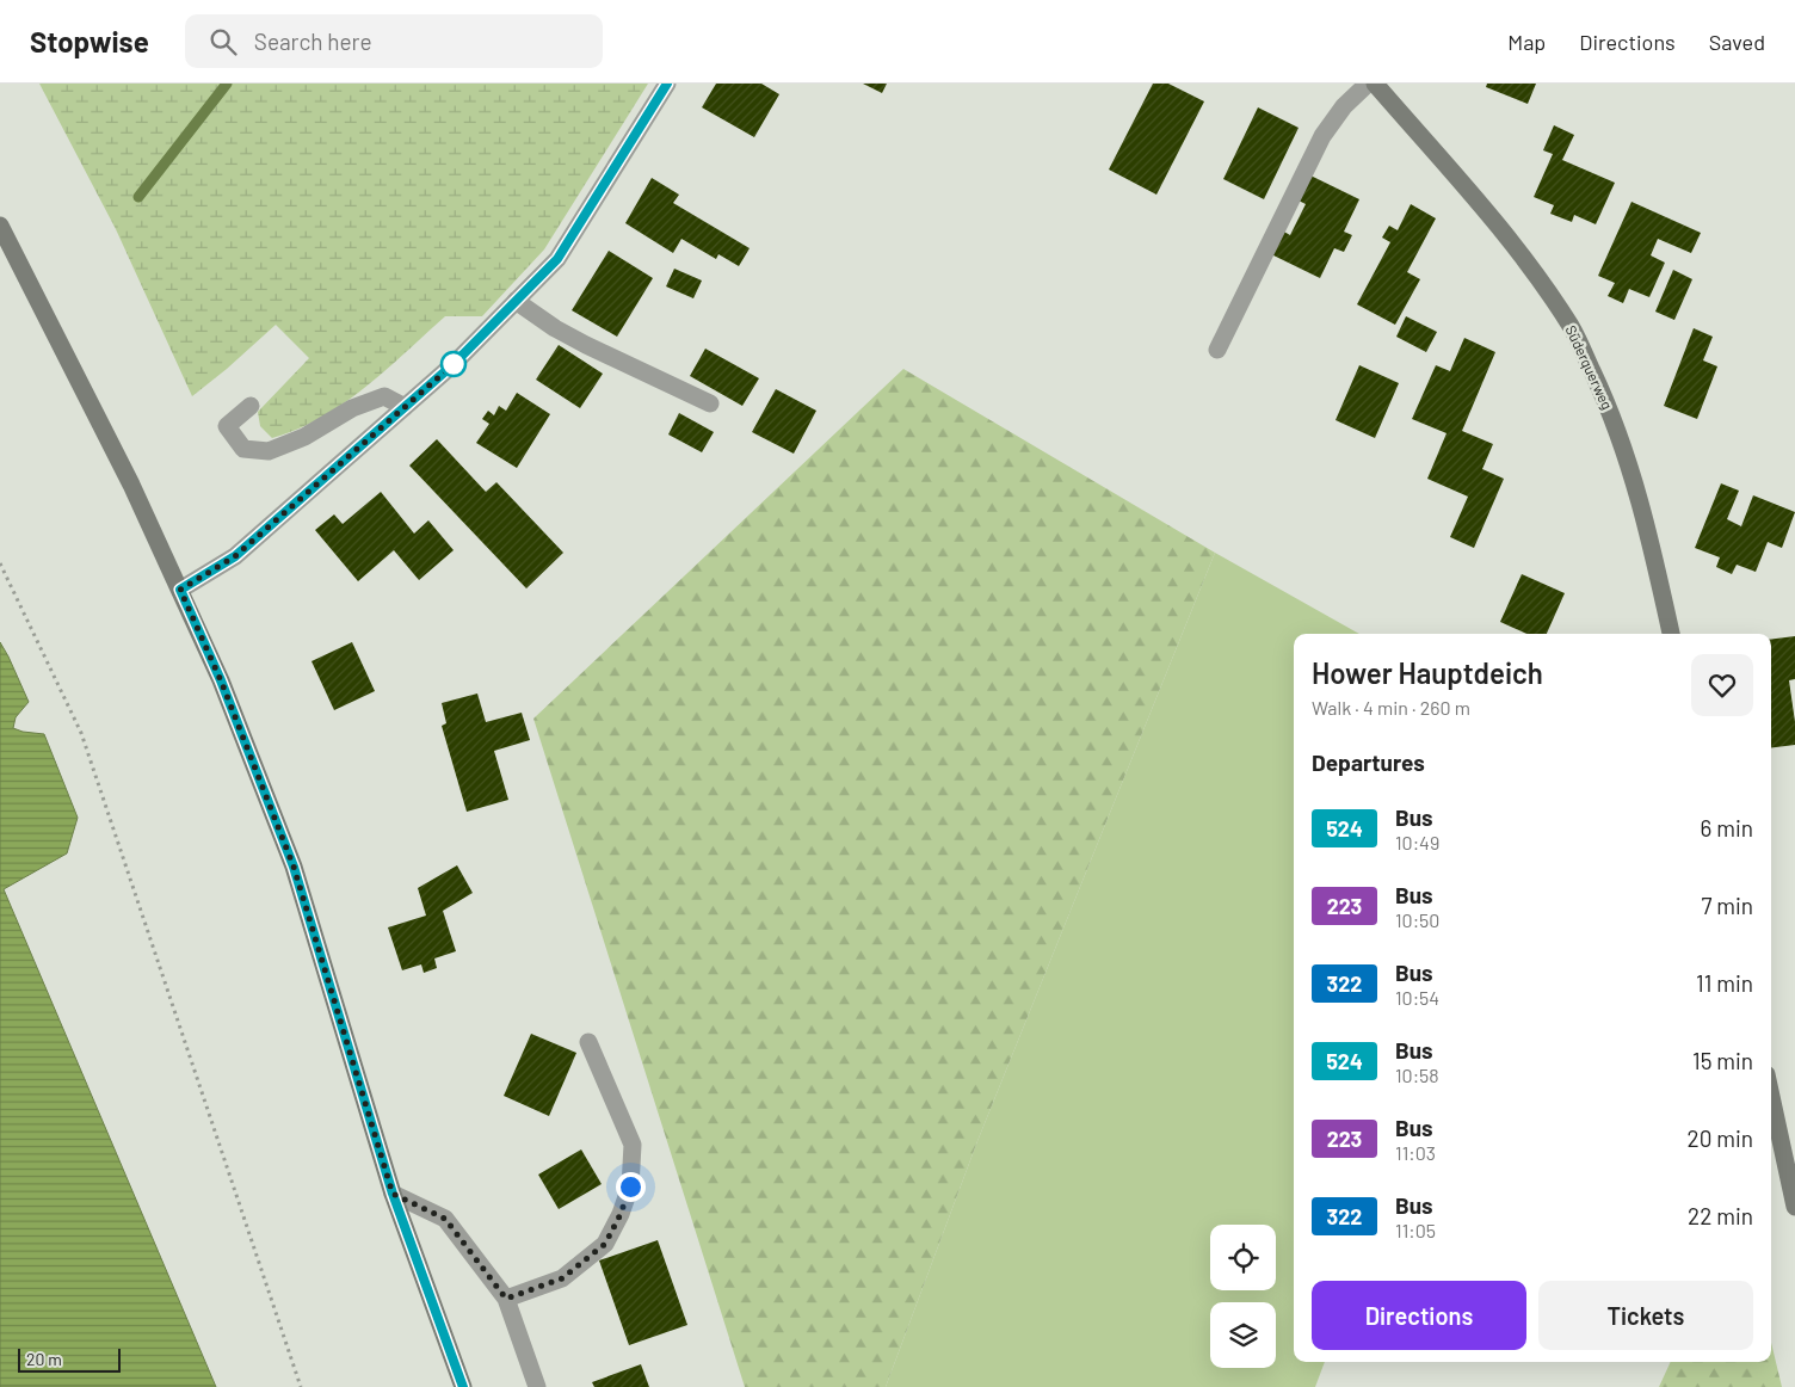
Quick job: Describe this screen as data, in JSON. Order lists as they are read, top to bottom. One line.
{"streets":{"street":["Süderquerweg"]},"lines":["bus line 524"],"scale_bar":"20 m","page":{"header":"Stopwise","search":"Search here","nav":["Map","Directions","Saved"],"heading":[["Hower Hauptdeich","Walk · 4 min · 260 m"],"Departures"],"list":[{"mark":"524","name":"Bus","note":"10:49","value":"6 min"},{"mark":"223","name":"Bus","note":"10:50","value":"7 min"},{"mark":"322","name":"Bus","note":"10:54","value":"11 min"},{"mark":"524","name":"Bus","note":"10:58","value":"15 min"},{"mark":"223","name":"Bus","note":"11:03","value":"20 min"},{"mark":"322","name":"Bus","note":"11:05","value":"22 min"}],"buttons":["Directions","Tickets"],"scale":"20 m"}}
